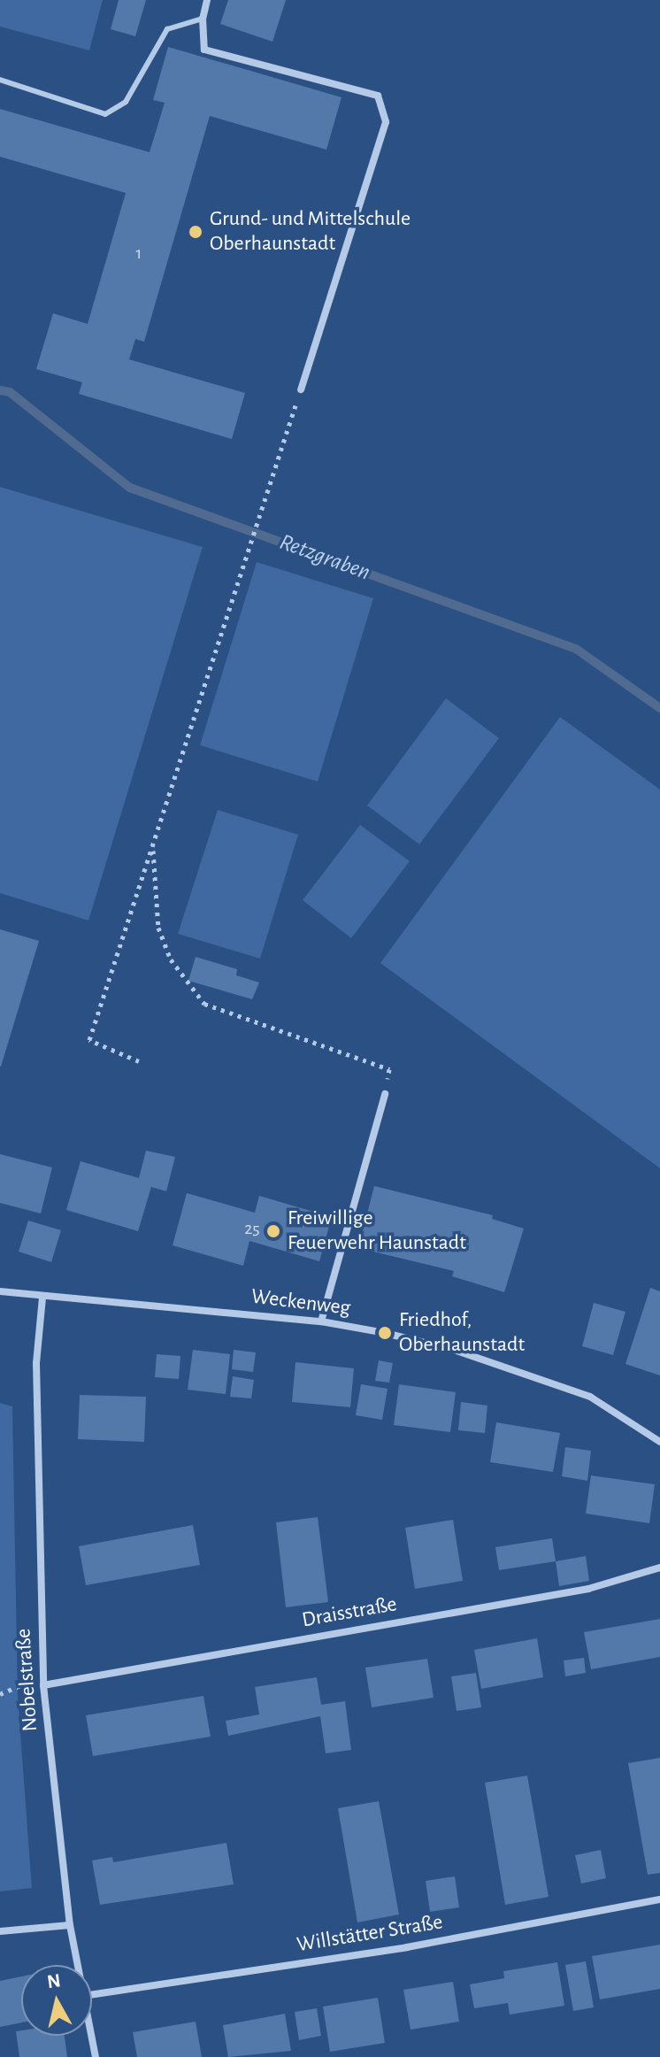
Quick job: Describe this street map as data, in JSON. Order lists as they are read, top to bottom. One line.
{"streets":{"street":["Weckenweg","Draisstraße","Nobelstraße","Willstätter Straße"]},"crossings":[["Weckenweg","Nobelstraße"],["Draisstraße","Nobelstraße"]],"water":["Retzgraben"],"places":["Grund- und Mittelschule Oberhaunstadt","Freiwillige Feuerwehr Haunstadt","Friedhof, Oberhaunstadt"],"house_numbers":["1","25"],"north":"top"}
